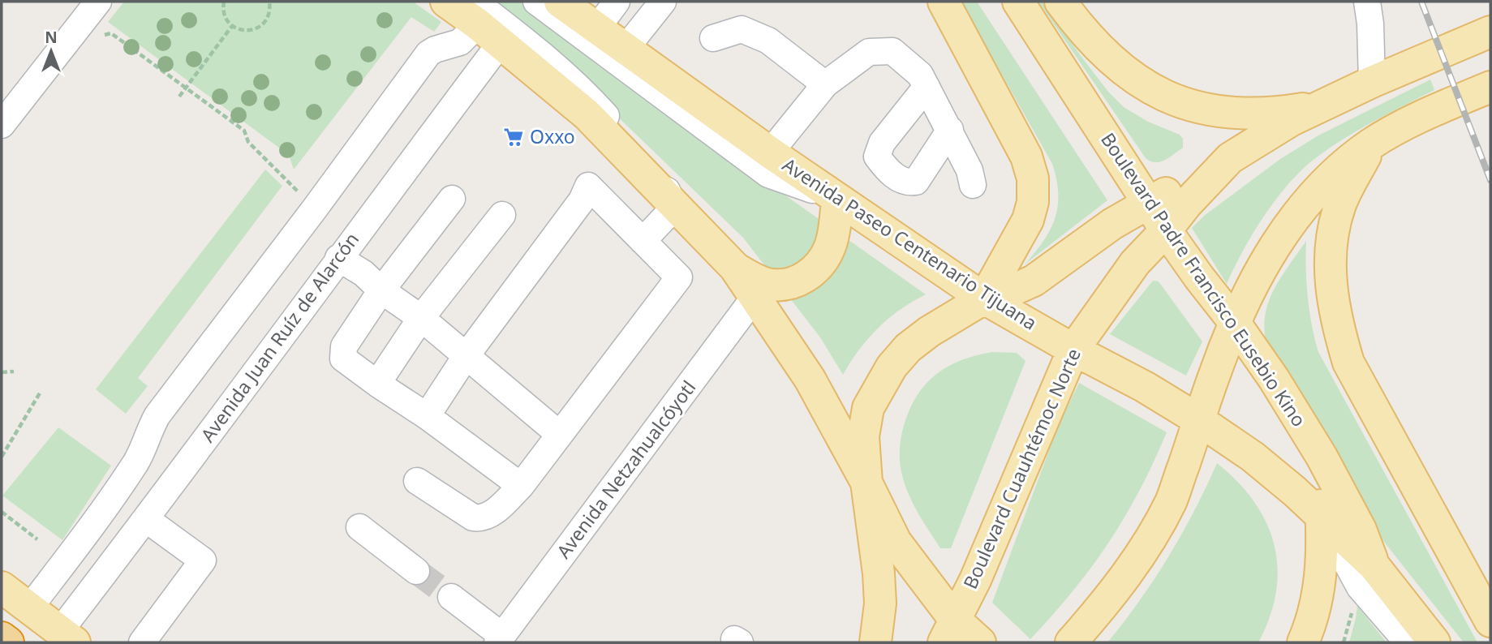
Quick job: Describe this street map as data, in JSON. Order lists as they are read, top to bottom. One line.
{"streets":{"main road":["Avenida Paseo Centenario Tijuana","Boulevard Padre Francisco Eusebio Kino","Boulevard Cuauhtémoc Norte"],"street":["Avenida Juan Ruíz de Alarcón","Avenida Netzahualcóyotl"]},"crossings":[["Avenida Paseo Centenario Tijuana","Boulevard Padre Francisco Eusebio Kino"],["Avenida Paseo Centenario Tijuana","Boulevard Cuauhtémoc Norte"],["Boulevard Padre Francisco Eusebio Kino","Boulevard Cuauhtémoc Norte"]],"places":{"supermarket":["Oxxo"]},"north":"top"}
